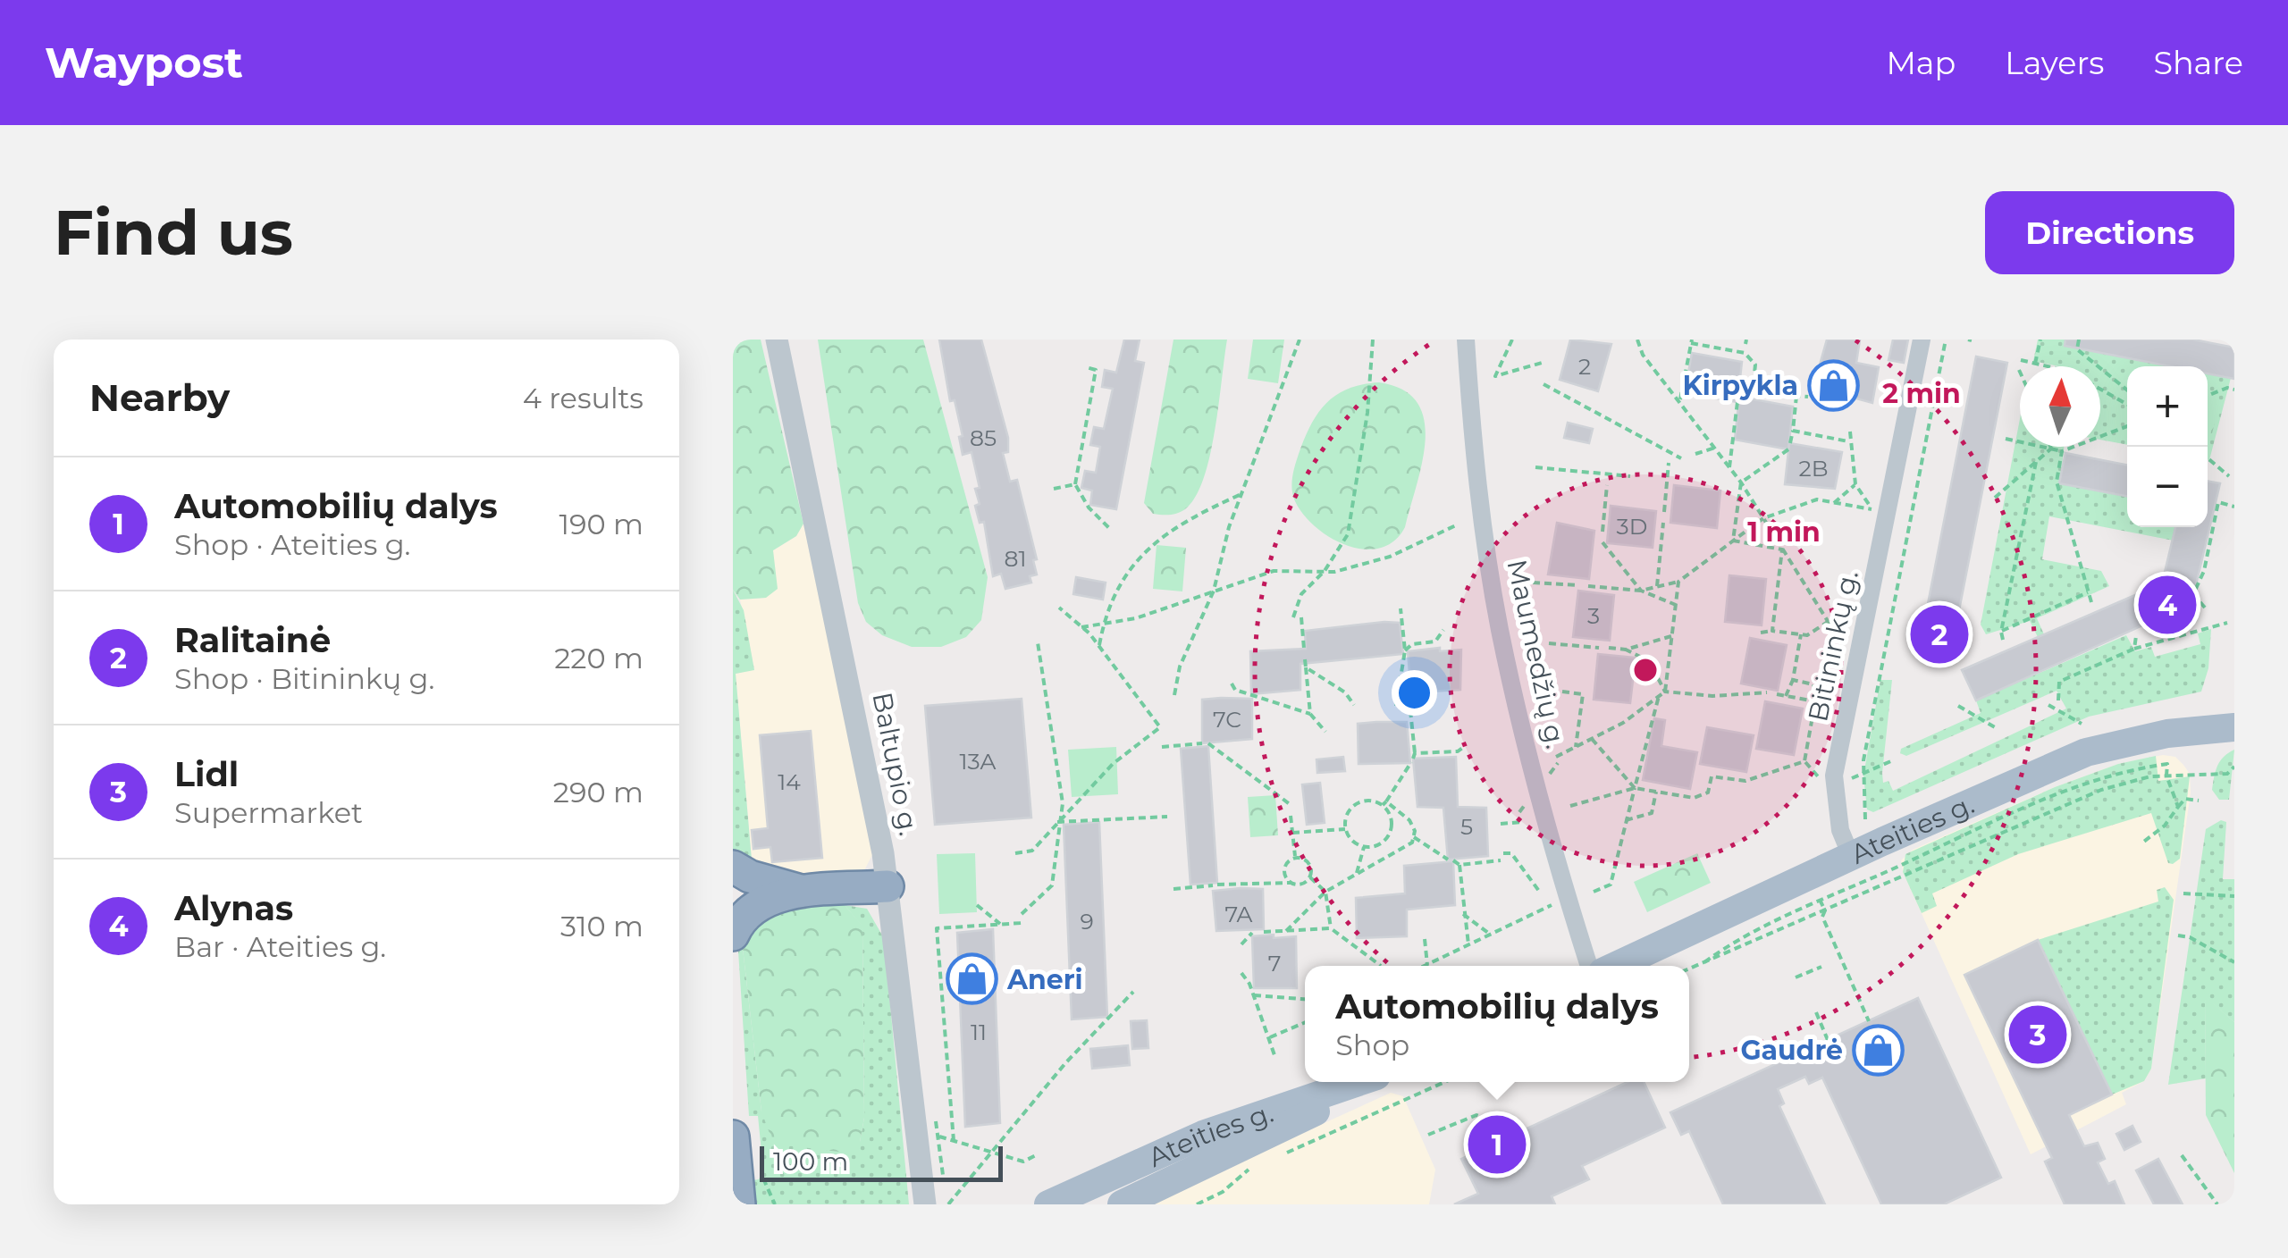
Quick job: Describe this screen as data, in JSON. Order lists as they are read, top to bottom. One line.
{"streets":{"main road":["Ateities g."],"street":["Bitininkų g.","Maumedžių g.","Baltupio g."]},"crossings":[["Bitininkų g.","Ateities g."]],"places":{"shop":["Kirpykla","Aneri","Gaudrė"]},"house_numbers":["2","85","2B","3D","81","3","7C","13A","14","5","7A","9","7","11"],"scale_bar":"100 m","north":"top","page":{"header":"Waypost","nav":["Map","Layers","Share"],"buttons":"Directions","title":"Find us","heading":["Nearby","4 results"],"map_buttons":["+","−"],"list":[{"mark":"1","name":"Automobilių dalys","note":"Shop · Ateities g.","value":"190 m"},{"mark":"2","name":"Ralitainė","note":"Shop · Bitininkų g.","value":"220 m"},{"mark":"3","name":"Lidl","note":"Supermarket","value":"290 m"},{"mark":"4","name":"Alynas","note":"Bar · Ateities g.","value":"310 m"}],"pins":["4","2","3","1"],"popup":["Automobilių dalys","Shop"],"scale":"100 m"},"rings":["2 min","1 min"]}
